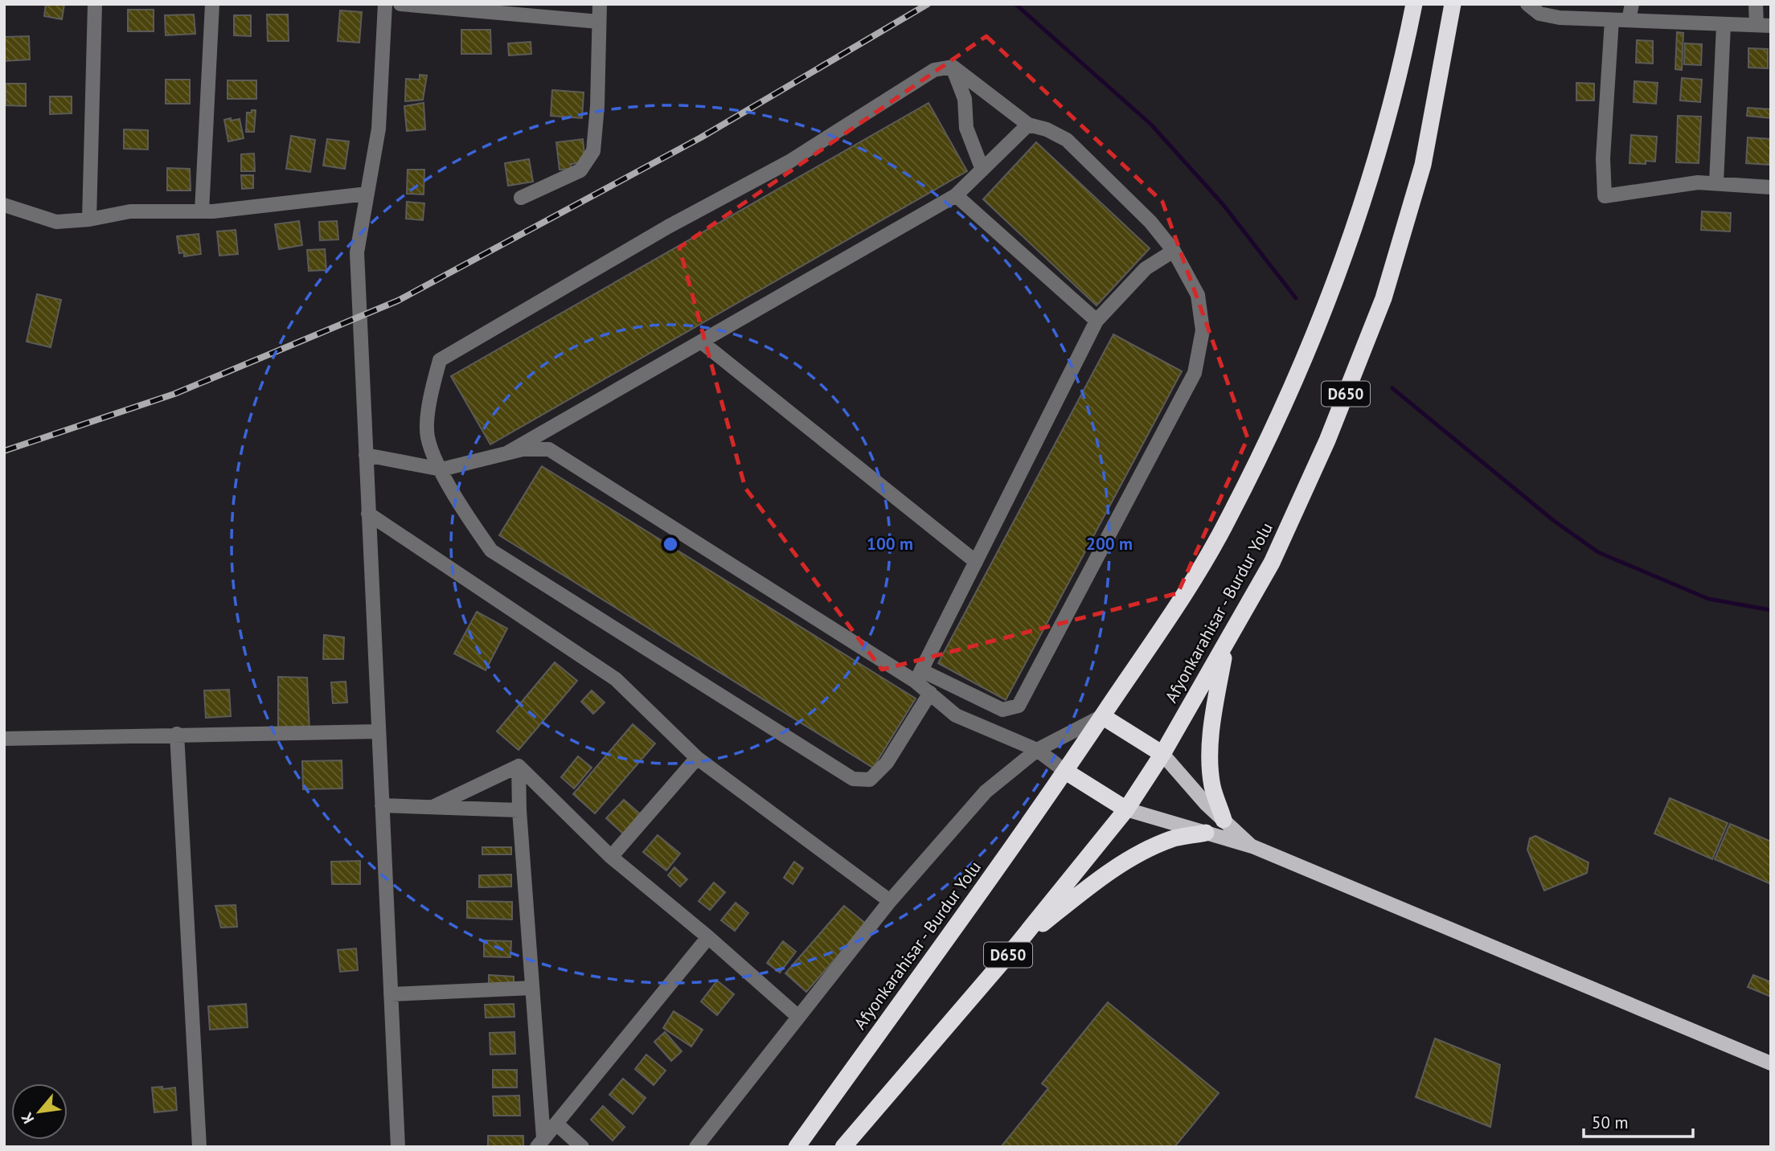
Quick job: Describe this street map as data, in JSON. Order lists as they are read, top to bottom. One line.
{"streets":{"highway":["D650","Afyonkarahisar - Burdur Yolu"]},"scale_bar":"50 m","north":"bottom left","rings":["100 m","200 m"]}
